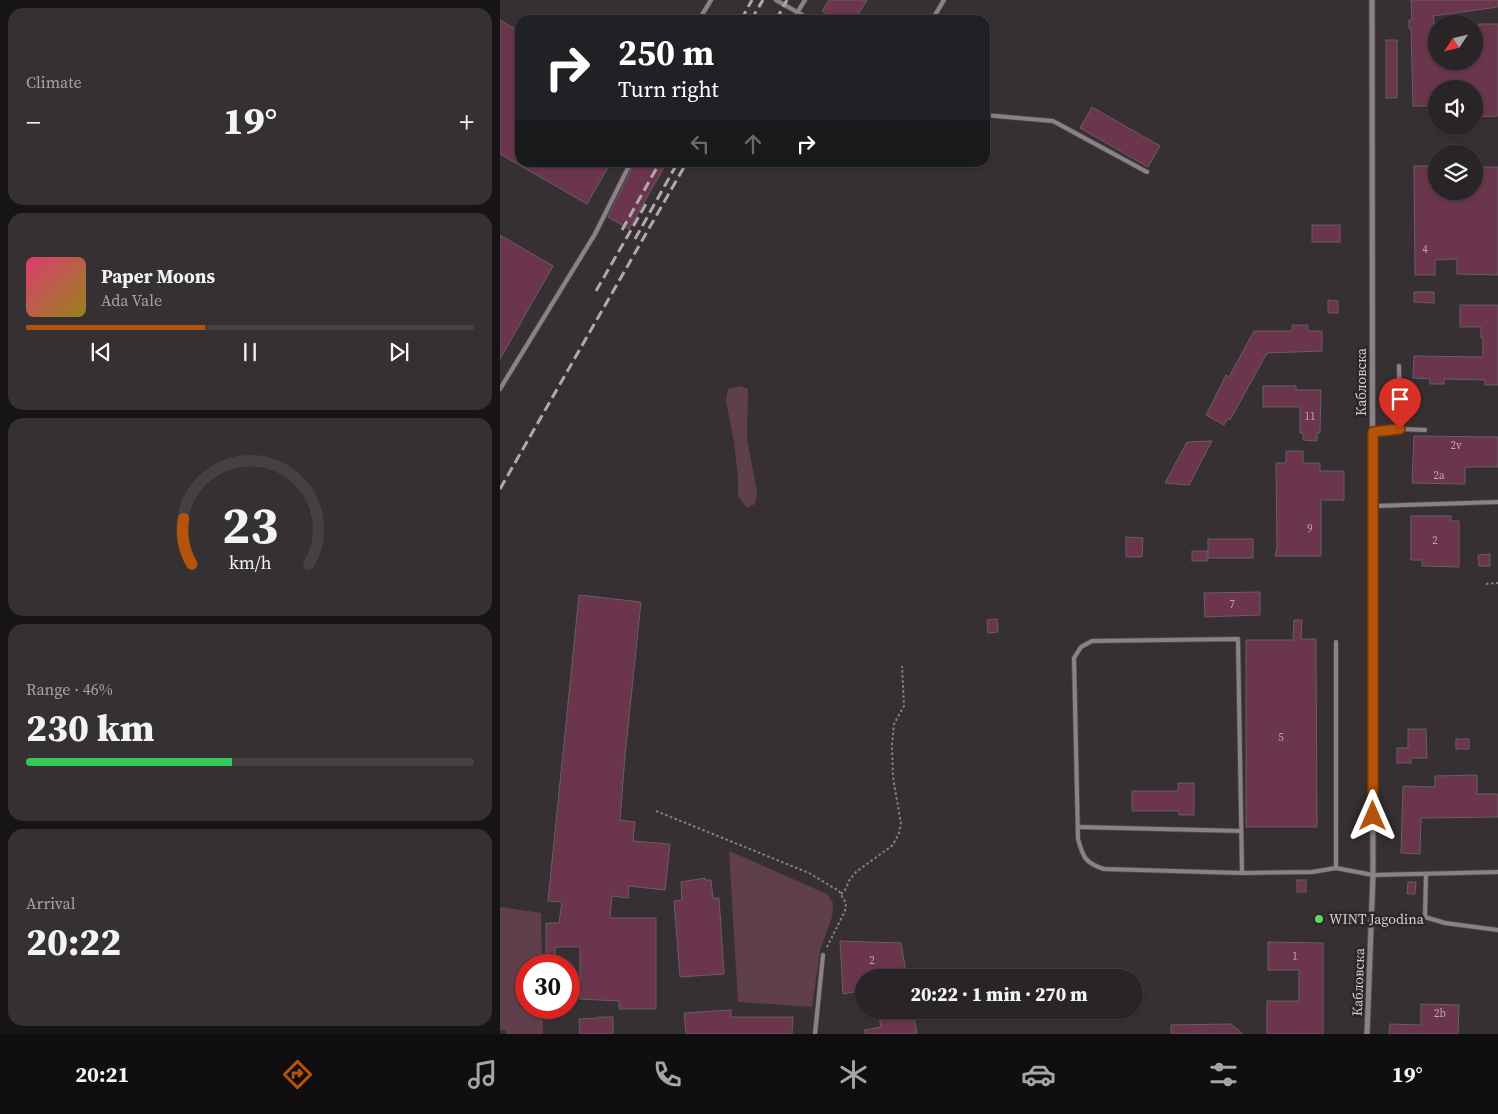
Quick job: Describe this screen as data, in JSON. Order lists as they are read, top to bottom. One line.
{"streets":{"street":["Кабловска"]},"places":["WINT Jagodina"],"house_numbers":["4","11","2v","2a","9","2","7","5","1","2","2b"],"north":"bottom left","page":{"tile":["Climate",["Range · 46%","230 km"],["Arrival","20:22"]],"turn":["250 m","Turn right"],"heat":["−","19°","+"],"song":["Paper Moons","Ada Vale"],"limit":"30","trip":"20:22 · 1 min · 270 m","tabs":["20:21","19°"],"gauge":["23","km/h"]}}
